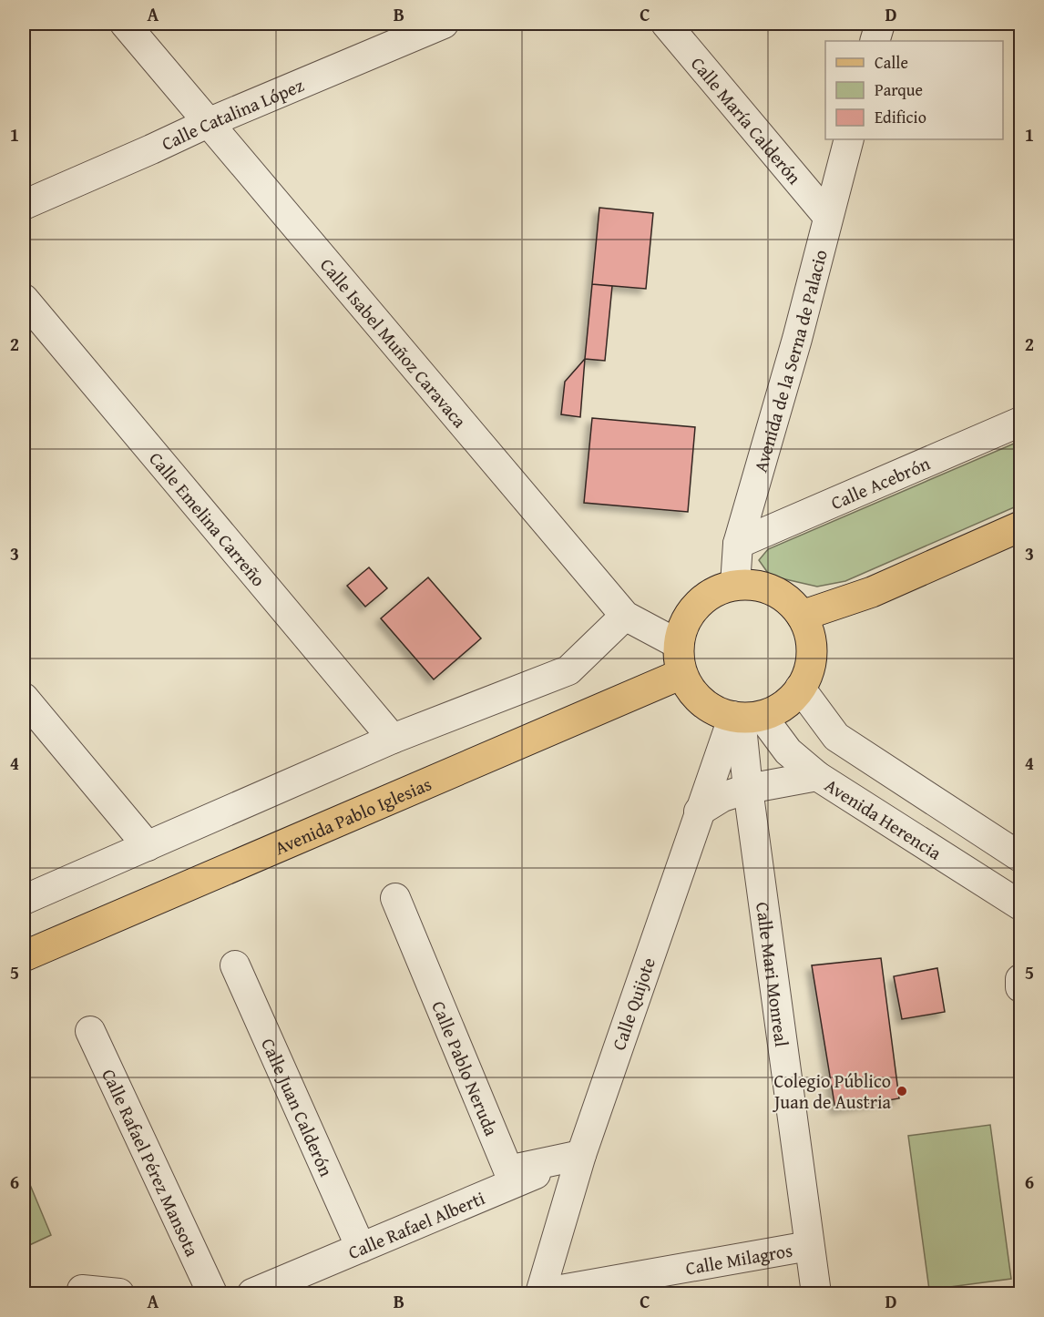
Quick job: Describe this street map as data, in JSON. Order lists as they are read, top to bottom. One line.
{"streets":{"main road":["Avenida Pablo Iglesias"],"street":["Calle Catalina López","Calle María Calderón","Calle Isabel Muñoz Caravaca","Avenida de la Serna de Palacio","Calle Acebrón","Calle Emelina Carreño","Avenida Herencia","Calle Mari Monreal","Calle Quijote","Calle Pablo Neruda","Calle Juan Calderón","Calle Rafael Pérez Mansota","Calle Rafael Alberti","Calle Milagros"]},"crossings":[["Calle Catalina López","Calle Isabel Muñoz Caravaca"],["Calle María Calderón","Avenida de la Serna de Palacio"],["Calle Isabel Muñoz Caravaca","Avenida de la Serna de Palacio"],["Calle Isabel Muñoz Caravaca","Avenida Pablo Iglesias"],["Calle Isabel Muñoz Caravaca","Avenida Herencia"],["Calle Isabel Muñoz Caravaca","Calle Mari Monreal"],["Calle Isabel Muñoz Caravaca","Calle Quijote"],["Avenida de la Serna de Palacio","Calle Acebrón"],["Avenida de la Serna de Palacio","Avenida Pablo Iglesias"],["Avenida de la Serna de Palacio","Avenida Herencia"],["Avenida de la Serna de Palacio","Calle Mari Monreal"],["Avenida de la Serna de Palacio","Calle Quijote"],["Avenida Pablo Iglesias","Avenida Herencia"],["Avenida Pablo Iglesias","Calle Mari Monreal"],["Avenida Pablo Iglesias","Calle Quijote"],["Avenida Herencia","Calle Mari Monreal"],["Avenida Herencia","Calle Quijote"],["Calle Mari Monreal","Calle Quijote"],["Calle Mari Monreal","Calle Milagros"],["Calle Quijote","Calle Pablo Neruda"],["Calle Quijote","Calle Rafael Alberti"],["Calle Quijote","Calle Milagros"],["Calle Pablo Neruda","Calle Rafael Alberti"],["Calle Juan Calderón","Calle Rafael Alberti"]],"places":["Colegio Público Juan de Austria"],"legend":["Calle","Parque","Edificio"],"grid":{"columns":["A","B","C","D"],"rows":["1","2","3","4","5","6"]}}
